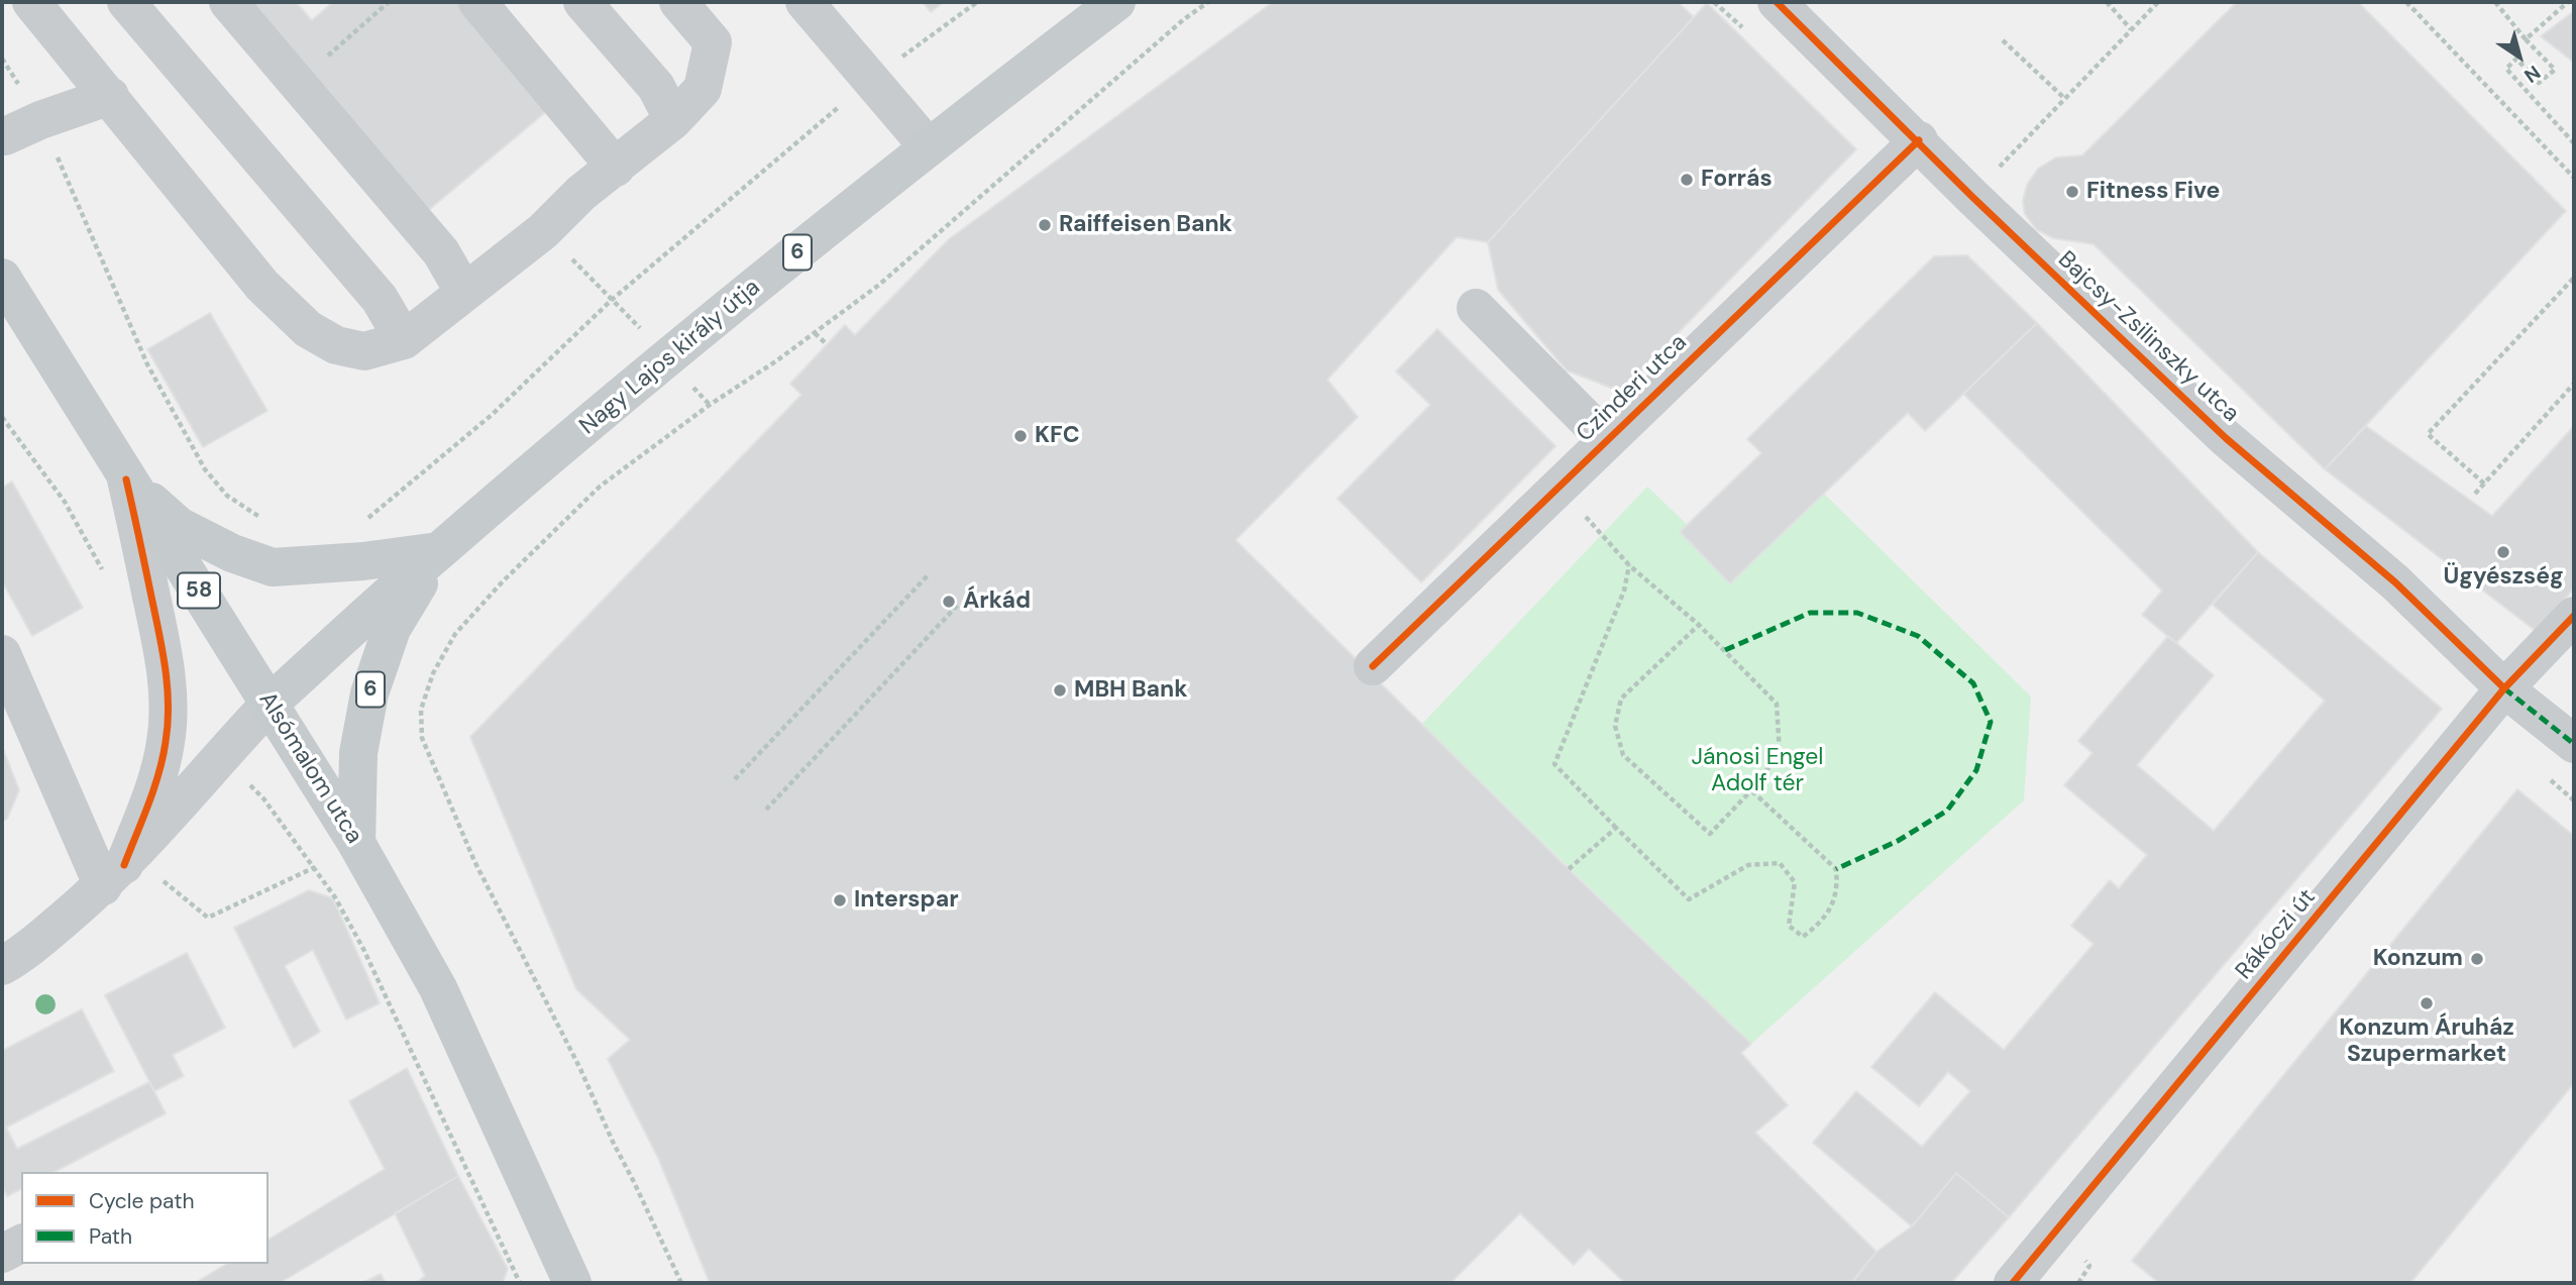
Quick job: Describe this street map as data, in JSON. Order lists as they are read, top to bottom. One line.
{"streets":{"main road":["6","Nagy Lajos király útja","58","Alsómalom utca"],"street":["Bajcsy-Zsilinszky utca","Czinderi utca","Rákóczi út"]},"crossings":[["6","Nagy Lajos király útja"],["6","Alsómalom utca"],["Bajcsy-Zsilinszky utca","Czinderi utca"],["Bajcsy-Zsilinszky utca","Rákóczi út"],["Nagy Lajos király útja","Alsómalom utca"]],"parks":["Jánosi Engel Adolf tér"],"places":["Forrás","Fitness Five","Raiffeisen Bank","KFC","Ügyészség","Árkád","MBH Bank","Interspar","Konzum","Konzum Áruház Szupermarket"],"legend":["Cycle path","Path"],"north":"bottom right"}
